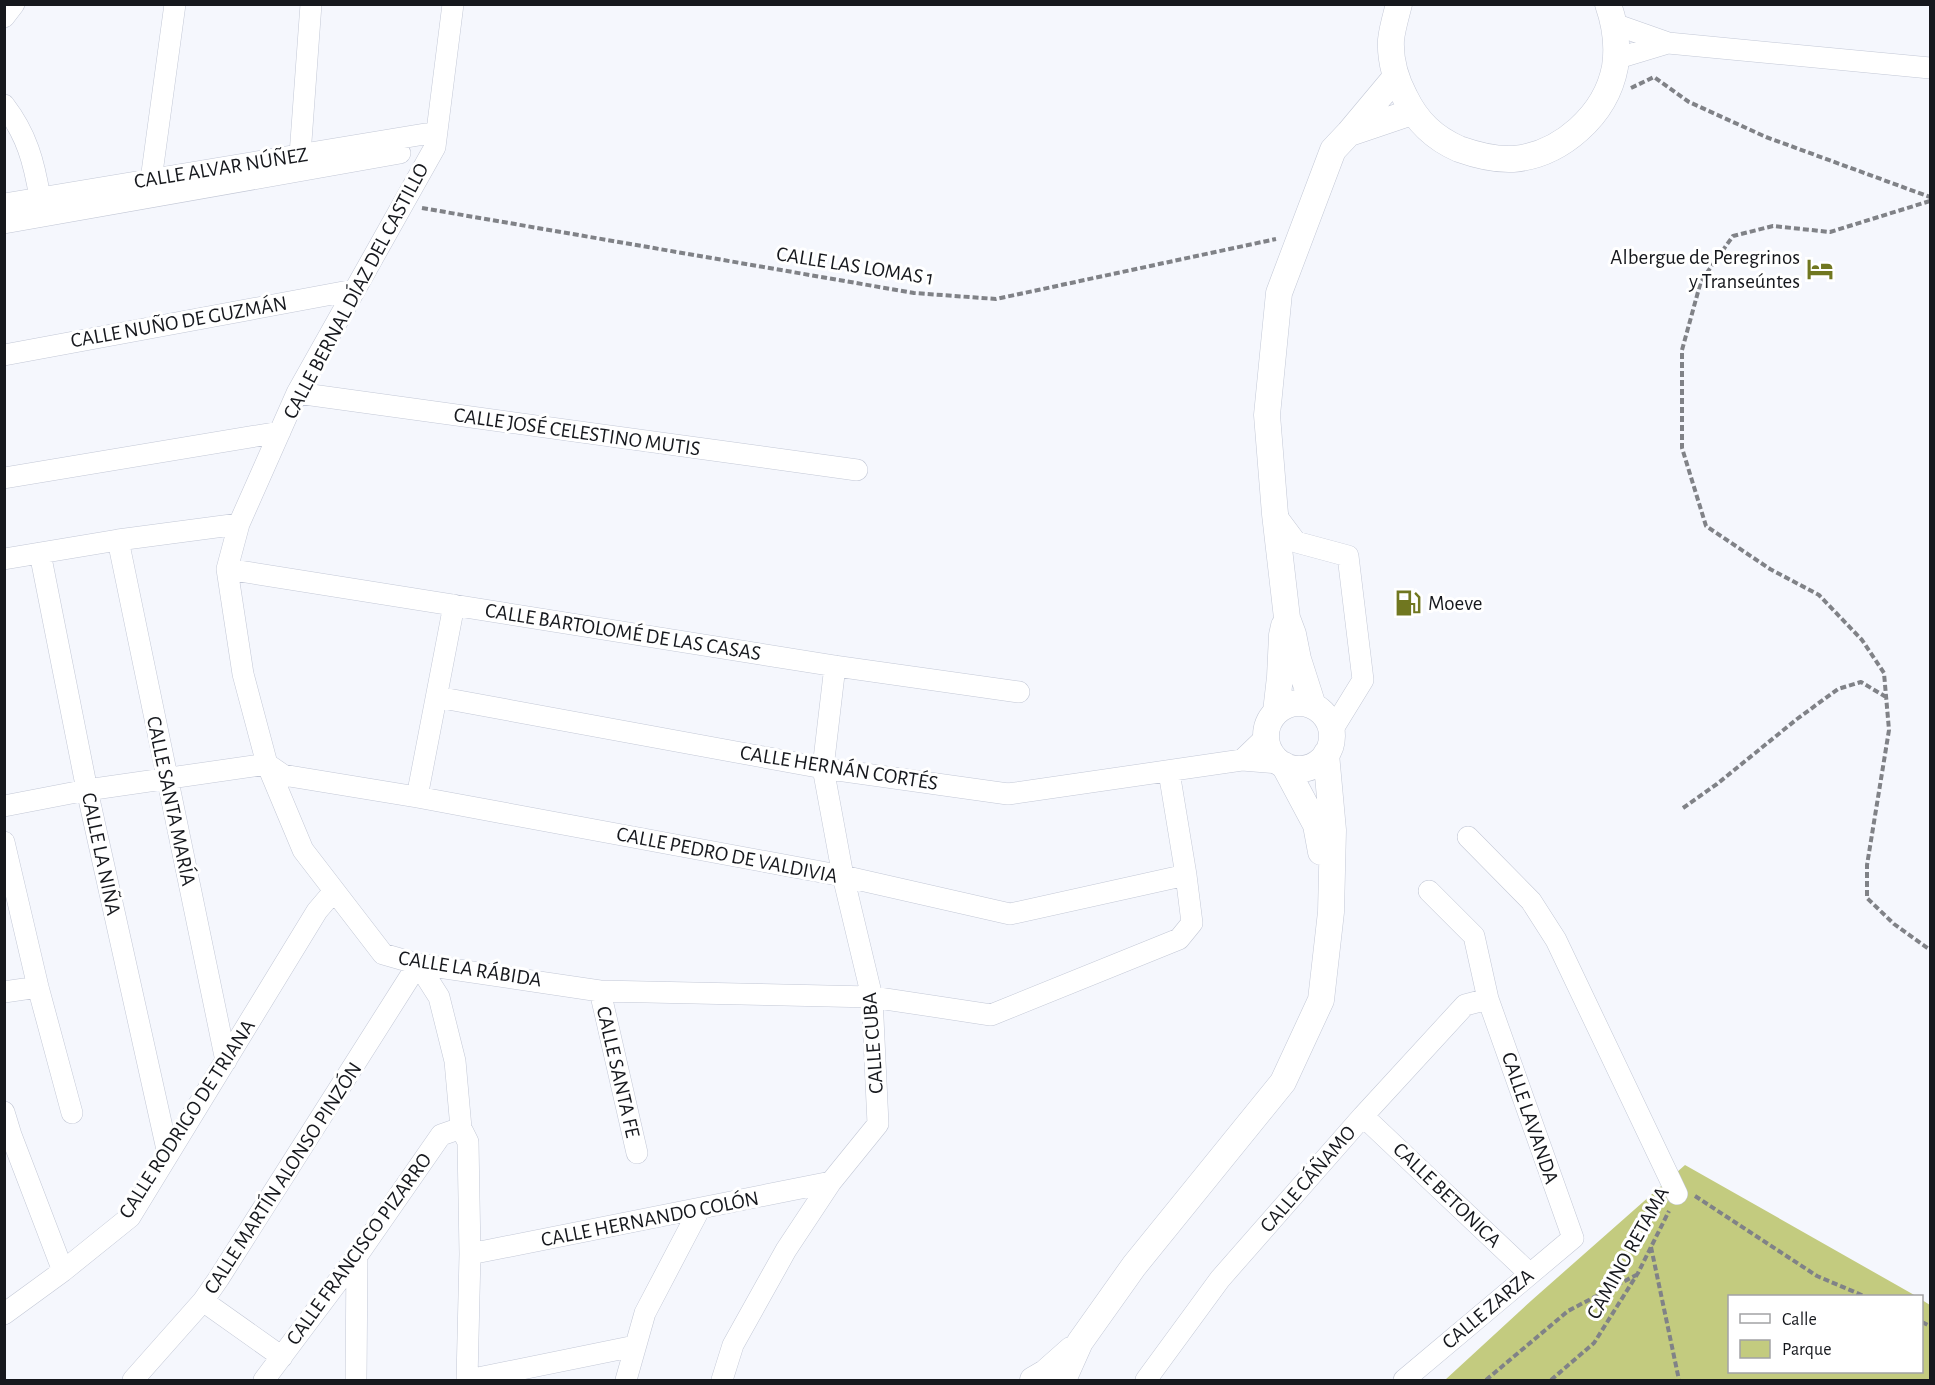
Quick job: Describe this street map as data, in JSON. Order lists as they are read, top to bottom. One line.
{"streets":{"street":["CALLE ALVAR NÚÑEZ","CALLE BERNAL DÍAZ DEL CASTILLO","CALLE NUÑO DE GUZMÁN","CALLE JOSÉ CELESTINO MUTIS","CALLE BARTOLOMÉ DE LAS CASAS","CALLE HERNÁN CORTÉS","CALLE SANTA MARÍA","CALLE LA NIÑA","CALLE PEDRO DE VALDIVIA","CALLE LA RÁBIDA","CALLE CUBA","CALLE SANTA FE","CALLE LAVANDA","CALLE RODRIGO DE TRIANA","CALLE MARTÍN ALONSO PINZÓN","CALLE CÁÑAMO","CALLE BETONICA","CALLE HERNANDO COLÓN","CALLE FRANCISCO PIZARRO","CALLE ZARZA"],"path":["CALLE LAS LOMAS 1","CAMINO RETAMA"]},"crossings":[["CALLE ALVAR NÚÑEZ","CALLE BERNAL DÍAZ DEL CASTILLO"],["CALLE LAS LOMAS 1","CALLE BERNAL DÍAZ DEL CASTILLO"],["CALLE BERNAL DÍAZ DEL CASTILLO","CALLE NUÑO DE GUZMÁN"],["CALLE BERNAL DÍAZ DEL CASTILLO","CALLE JOSÉ CELESTINO MUTIS"],["CALLE BERNAL DÍAZ DEL CASTILLO","CALLE BARTOLOMÉ DE LAS CASAS"],["CALLE BERNAL DÍAZ DEL CASTILLO","CALLE LA RÁBIDA"],["CALLE BARTOLOMÉ DE LAS CASAS","CALLE LA RÁBIDA"],["CALLE BARTOLOMÉ DE LAS CASAS","CALLE CUBA"],["CALLE HERNÁN CORTÉS","CALLE LA RÁBIDA"],["CALLE HERNÁN CORTÉS","CALLE CUBA"],["CALLE SANTA MARÍA","CALLE RODRIGO DE TRIANA"],["CALLE LA NIÑA","CALLE RODRIGO DE TRIANA"],["CALLE PEDRO DE VALDIVIA","CALLE LA RÁBIDA"],["CALLE PEDRO DE VALDIVIA","CALLE CUBA"],["CALLE LA RÁBIDA","CALLE CUBA"],["CALLE LA RÁBIDA","CALLE SANTA FE"],["CALLE LA RÁBIDA","CALLE RODRIGO DE TRIANA"],["CALLE LA RÁBIDA","CALLE MARTÍN ALONSO PINZÓN"],["CALLE CUBA","CALLE HERNANDO COLÓN"],["CALLE LAVANDA","CALLE CÁÑAMO"],["CALLE LAVANDA","CALLE ZARZA"],["CALLE CÁÑAMO","CALLE BETONICA"],["CALLE BETONICA","CALLE ZARZA"]],"places":{"hotel":["Albergue de Peregrinos y Transeúntes"],"fuel station":["Moeve"]},"legend":["Calle","Parque"]}
